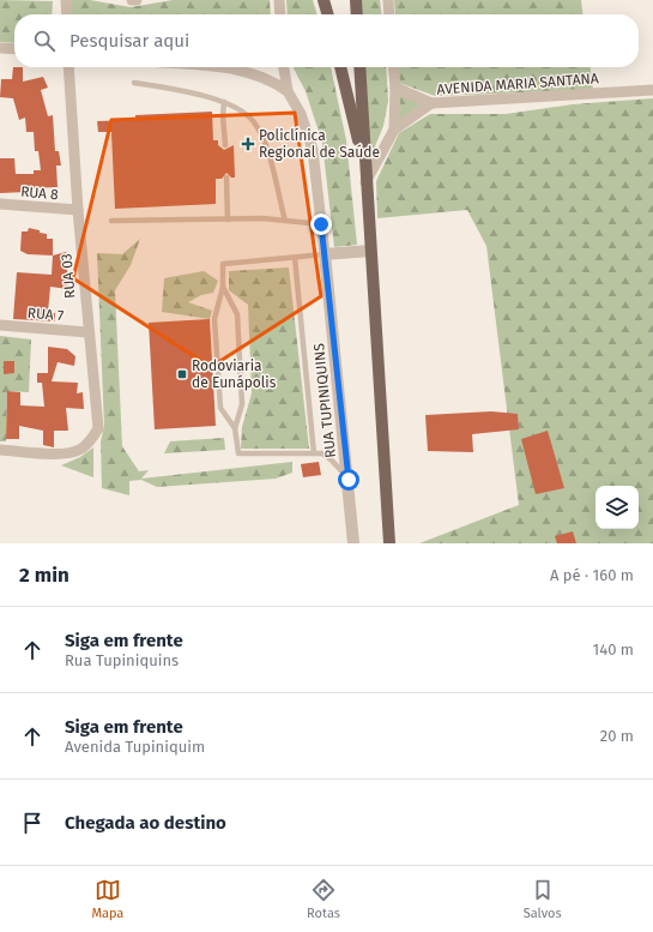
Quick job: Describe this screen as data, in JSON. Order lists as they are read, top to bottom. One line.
{"streets":{"street":["AVENIDA MARIA SANTANA","RUA 8","RUA 03","RUA 7","RUA TUPINIQUINS"]},"crossings":[["RUA 8","RUA 03"],["RUA 03","RUA 7"]],"places":{"health":["Policlínica Regional de Saúde"],"transit":["Rodoviaria de Eunápolis"]},"page":{"search":"Pesquisar aqui","heading":["2 min","A pé · 160 m"],"list":[["Siga em frente","Rua Tupiniquins","140 m"],["Siga em frente","Avenida Tupiniquim","20 m"],"Chegada ao destino"],"nav":["Mapa","Rotas","Salvos"]}}
